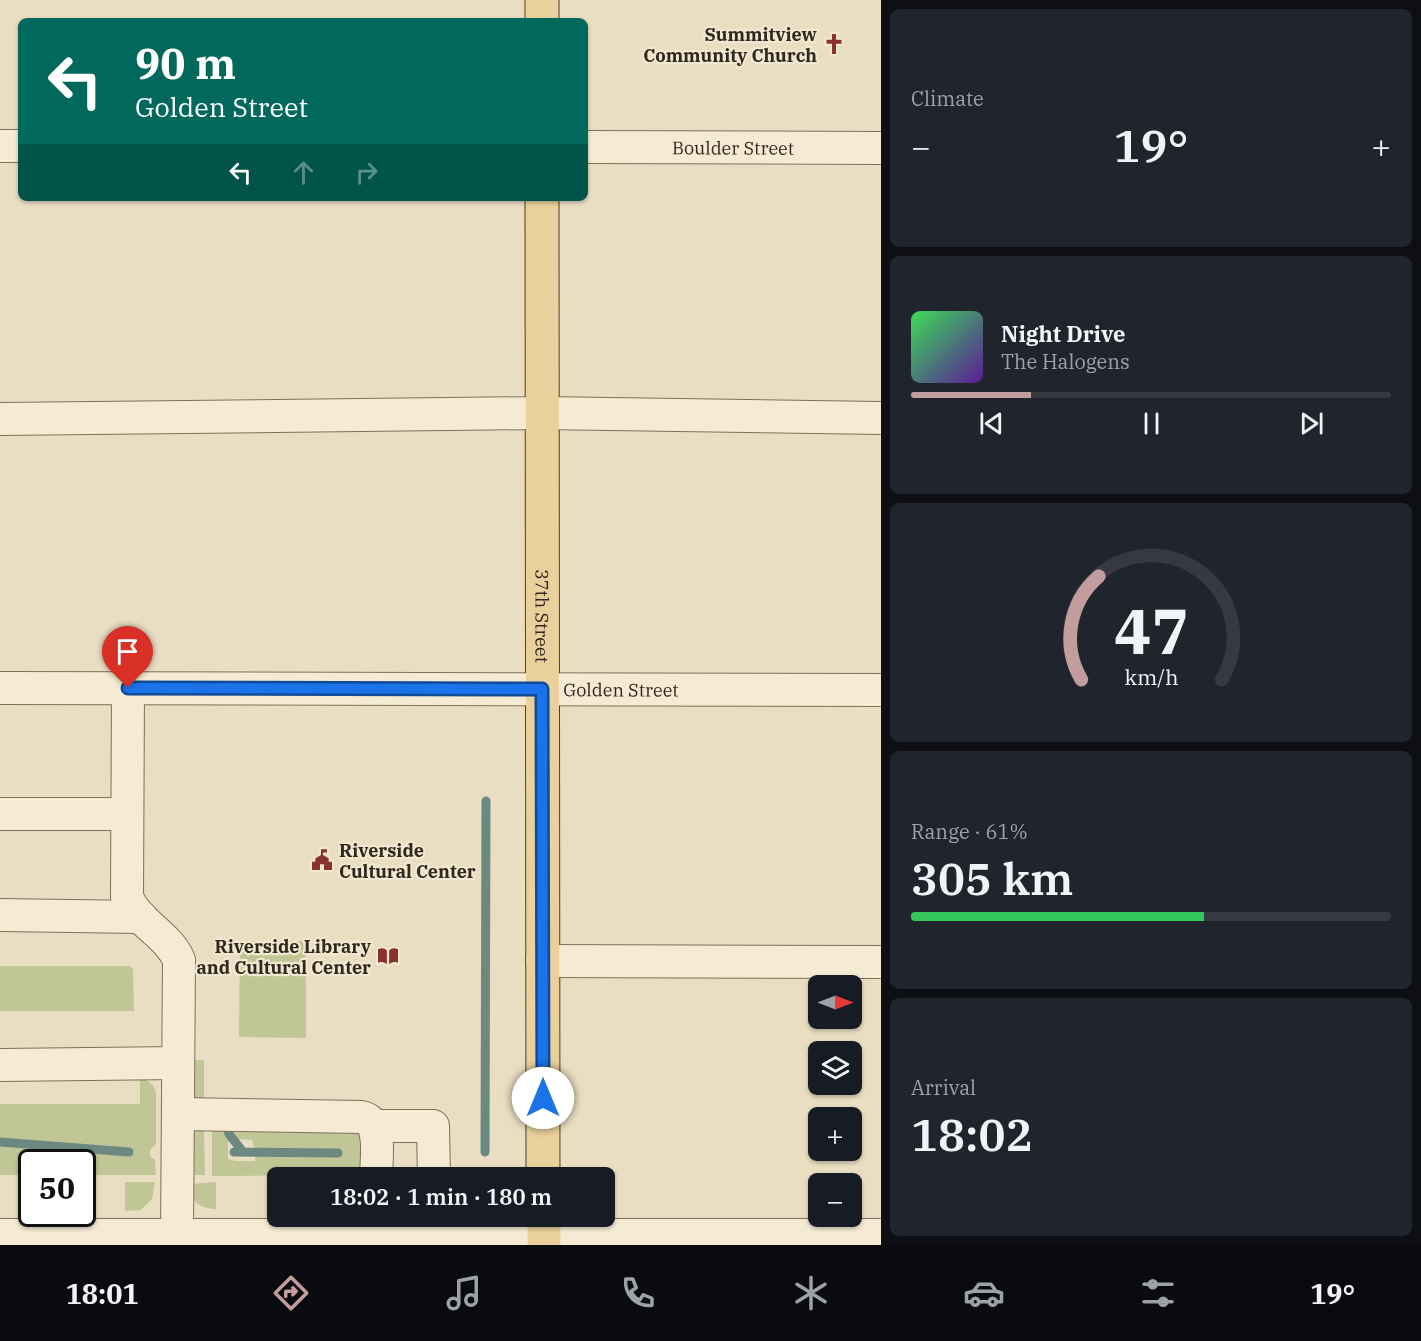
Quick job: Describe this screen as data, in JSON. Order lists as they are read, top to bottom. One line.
{"streets":{"main road":["37th Street"],"street":["Boulder Street","Golden Street"]},"crossings":[["37th Street","Golden Street"]],"places":{"church":["Summitview Community Church"],"public building":["Riverside Cultural Center"],"library":["Riverside Library and Cultural Center"]},"north":"right","page":{"tile":["Climate",["Range · 61%","305 km"],["Arrival","18:02"]],"turn":["90 m","Golden Street"],"heat":["−","19°","+"],"song":["Night Drive","The Halogens"],"map_buttons":["+","−"],"limit":"50","trip":"18:02 · 1 min · 180 m","tabs":["18:01","19°"],"gauge":["47","km/h"]}}
